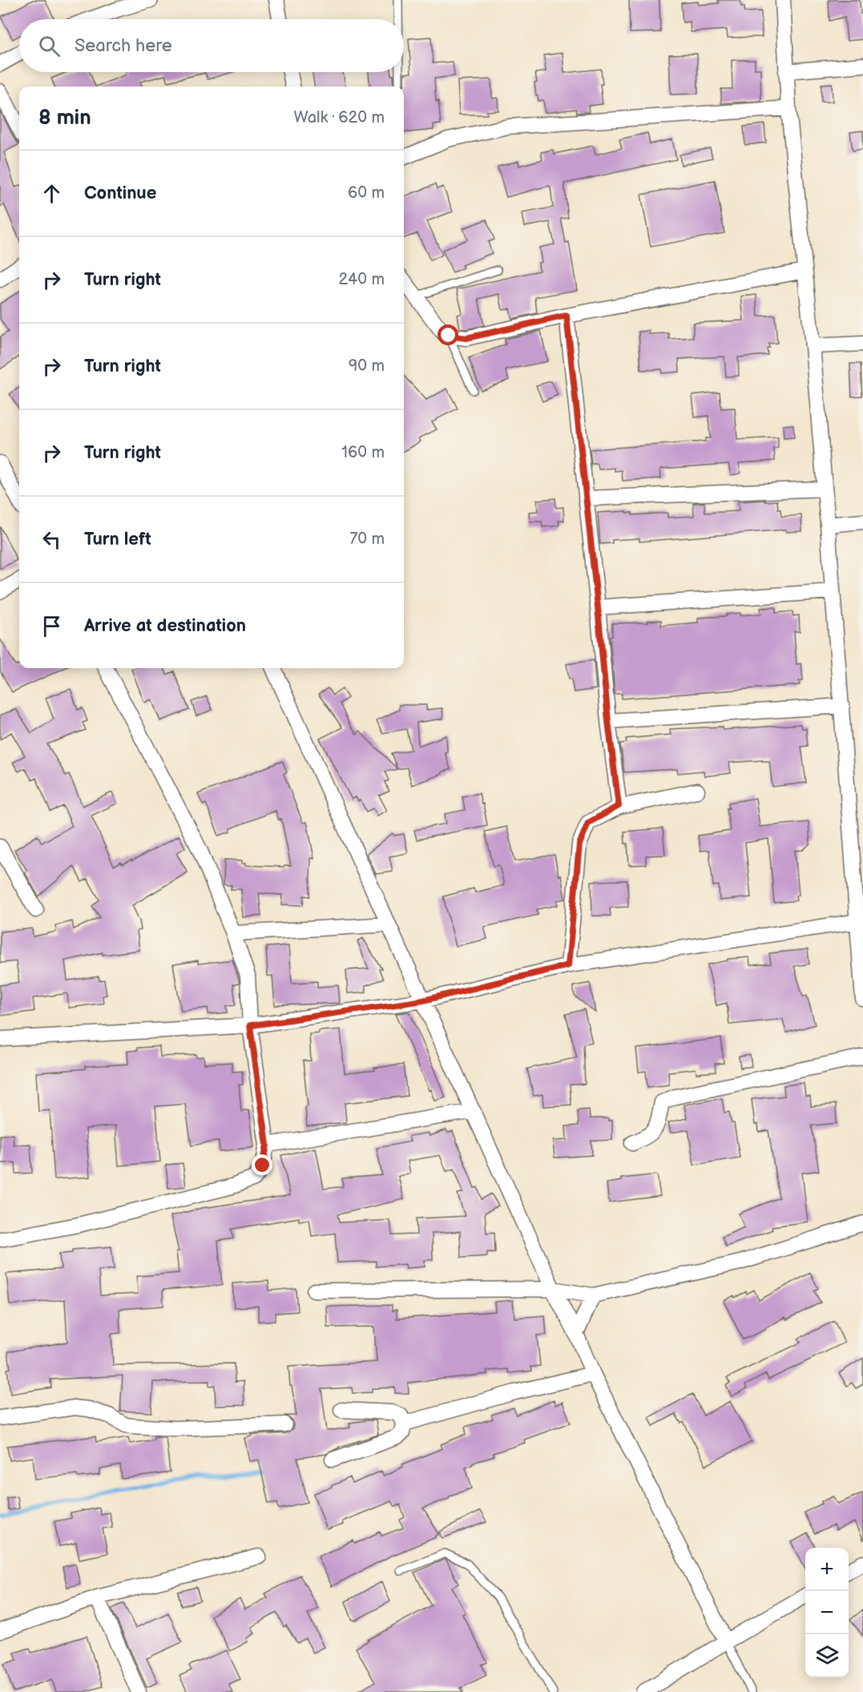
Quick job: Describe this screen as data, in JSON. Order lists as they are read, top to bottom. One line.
{"page":{"search":"Search here","heading":["8 min","Walk · 620 m"],"list":[["Continue","60 m"],["Turn right","240 m"],["Turn right","90 m"],["Turn right","160 m"],["Turn left","70 m"],"Arrive at destination"],"map_buttons":["+","−"]}}
